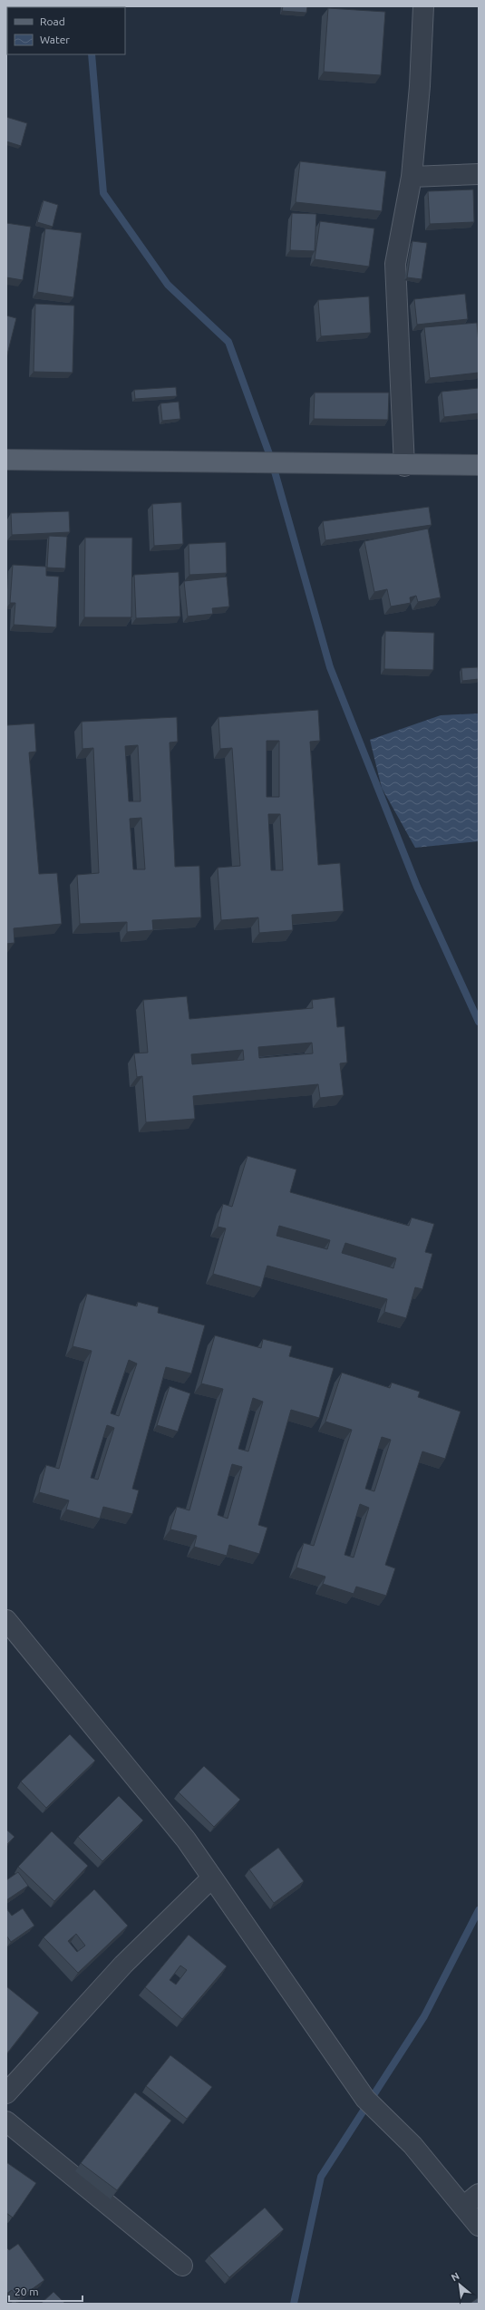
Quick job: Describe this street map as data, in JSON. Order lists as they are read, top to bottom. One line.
{"legend":["Road","Water"],"scale_bar":"20 m","north":"top left"}
